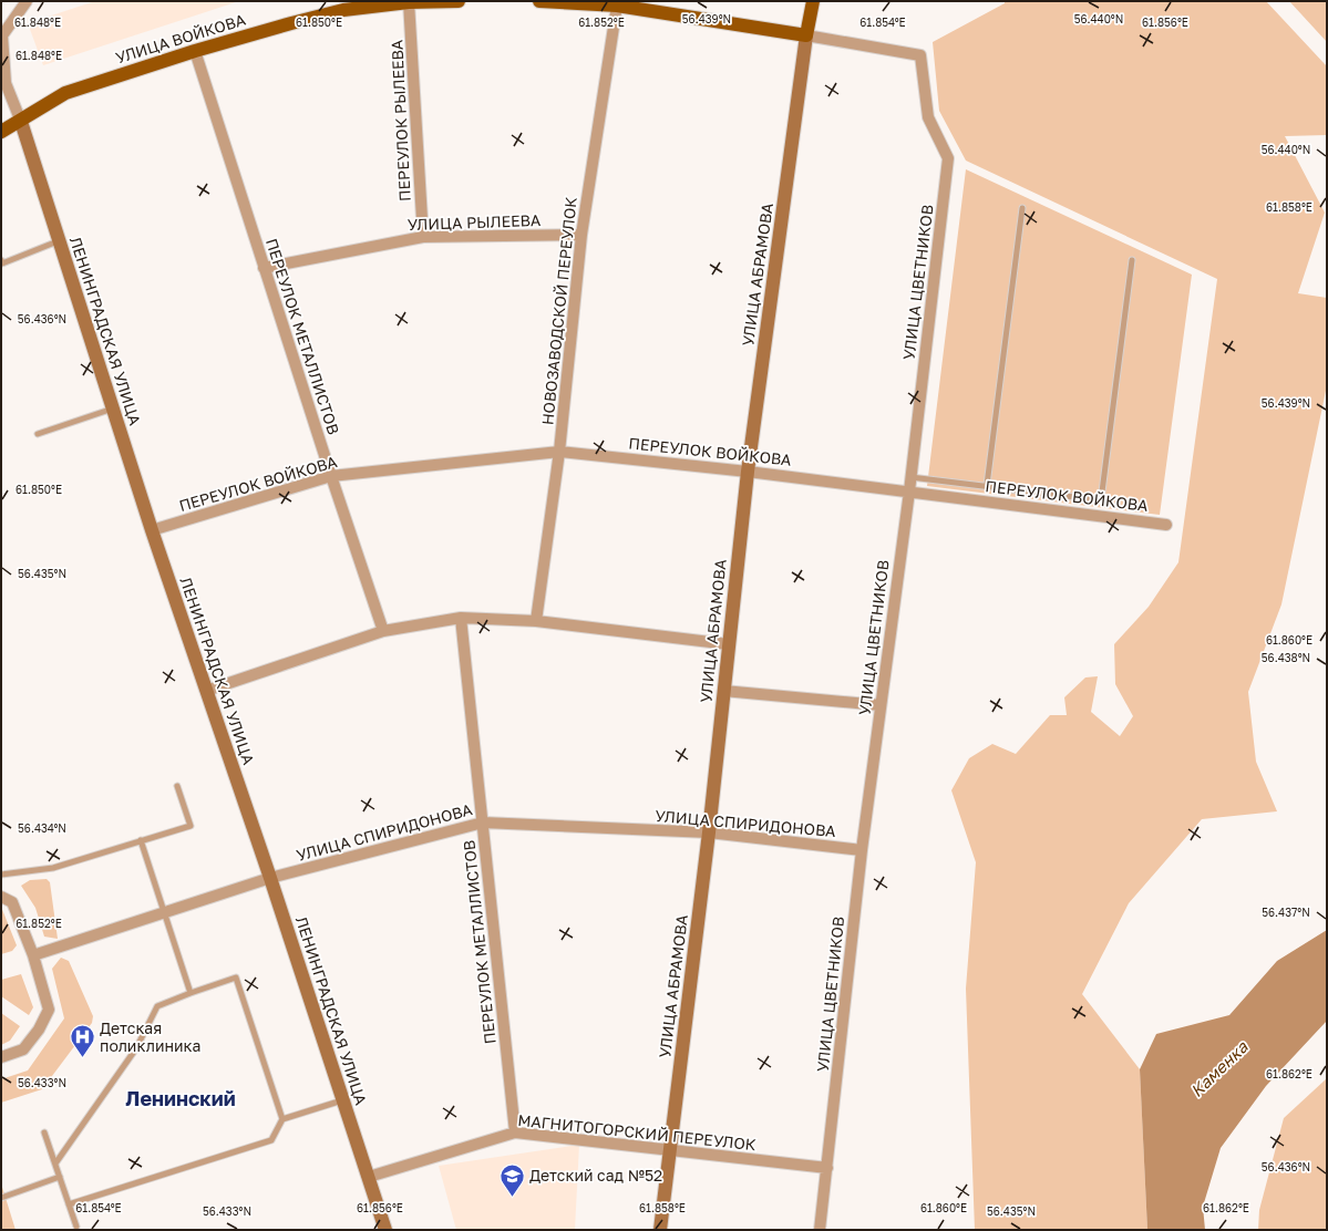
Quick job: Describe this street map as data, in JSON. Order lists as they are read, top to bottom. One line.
{"streets":{"main road":["УЛИЦА ВОЙКОВА"],"street":["ПЕРЕУЛОК РЫЛЕЕВА","УЛИЦА РЫЛЕЕВА","УЛИЦА АБРАМОВА","УЛИЦА ЦВЕТНИКОВ","НОВОЗАВОДСКОЙ ПЕРЕУЛОК","ЛЕНИНГРАДСКАЯ УЛИЦА","ПЕРЕУЛОК МЕТАЛЛИСТОВ","ПЕРЕУЛОК ВОЙКОВА","УЛИЦА СПИРИДОНОВА","МАГНИТОГОРСКИЙ ПЕРЕУЛОК"]},"crossings":[["УЛИЦА ВОЙКОВА","ПЕРЕУЛОК РЫЛЕЕВА"],["УЛИЦА ВОЙКОВА","ЛЕНИНГРАДСКАЯ УЛИЦА"],["УЛИЦА ВОЙКОВА","ПЕРЕУЛОК МЕТАЛЛИСТОВ"],["ПЕРЕУЛОК РЫЛЕЕВА","УЛИЦА РЫЛЕЕВА"],["УЛИЦА РЫЛЕЕВА","НОВОЗАВОДСКОЙ ПЕРЕУЛОК"],["УЛИЦА РЫЛЕЕВА","ПЕРЕУЛОК МЕТАЛЛИСТОВ"],["УЛИЦА АБРАМОВА","УЛИЦА ЦВЕТНИКОВ"],["УЛИЦА АБРАМОВА","ПЕРЕУЛОК ВОЙКОВА"],["УЛИЦА АБРАМОВА","УЛИЦА СПИРИДОНОВА"],["УЛИЦА АБРАМОВА","МАГНИТОГОРСКИЙ ПЕРЕУЛОК"],["УЛИЦА ЦВЕТНИКОВ","ПЕРЕУЛОК ВОЙКОВА"],["УЛИЦА ЦВЕТНИКОВ","УЛИЦА СПИРИДОНОВА"],["УЛИЦА ЦВЕТНИКОВ","МАГНИТОГОРСКИЙ ПЕРЕУЛОК"],["НОВОЗАВОДСКОЙ ПЕРЕУЛОК","ПЕРЕУЛОК ВОЙКОВА"],["ЛЕНИНГРАДСКАЯ УЛИЦА","ПЕРЕУЛОК ВОЙКОВА"],["ЛЕНИНГРАДСКАЯ УЛИЦА","УЛИЦА СПИРИДОНОВА"],["ЛЕНИНГРАДСКАЯ УЛИЦА","МАГНИТОГОРСКИЙ ПЕРЕУЛОК"],["ПЕРЕУЛОК МЕТАЛЛИСТОВ","ПЕРЕУЛОК ВОЙКОВА"],["ПЕРЕУЛОК МЕТАЛЛИСТОВ","УЛИЦА СПИРИДОНОВА"],["ПЕРЕУЛОК МЕТАЛЛИСТОВ","МАГНИТОГОРСКИЙ ПЕРЕУЛОК"]],"districts":["Ленинский"],"water":["Каменка"],"places":{"hospital":["Детская поликлиника"],"school or university":["Детский сад №52"]},"coordinates":["56.439°N","56.440°N","61.848°E","61.850°E","61.852°E","61.854°E","61.856°E","61.858°E","56.436°N","56.435°N","61.860°E","56.438°N","56.434°N","56.437°N","61.862°E","56.433°N"]}
